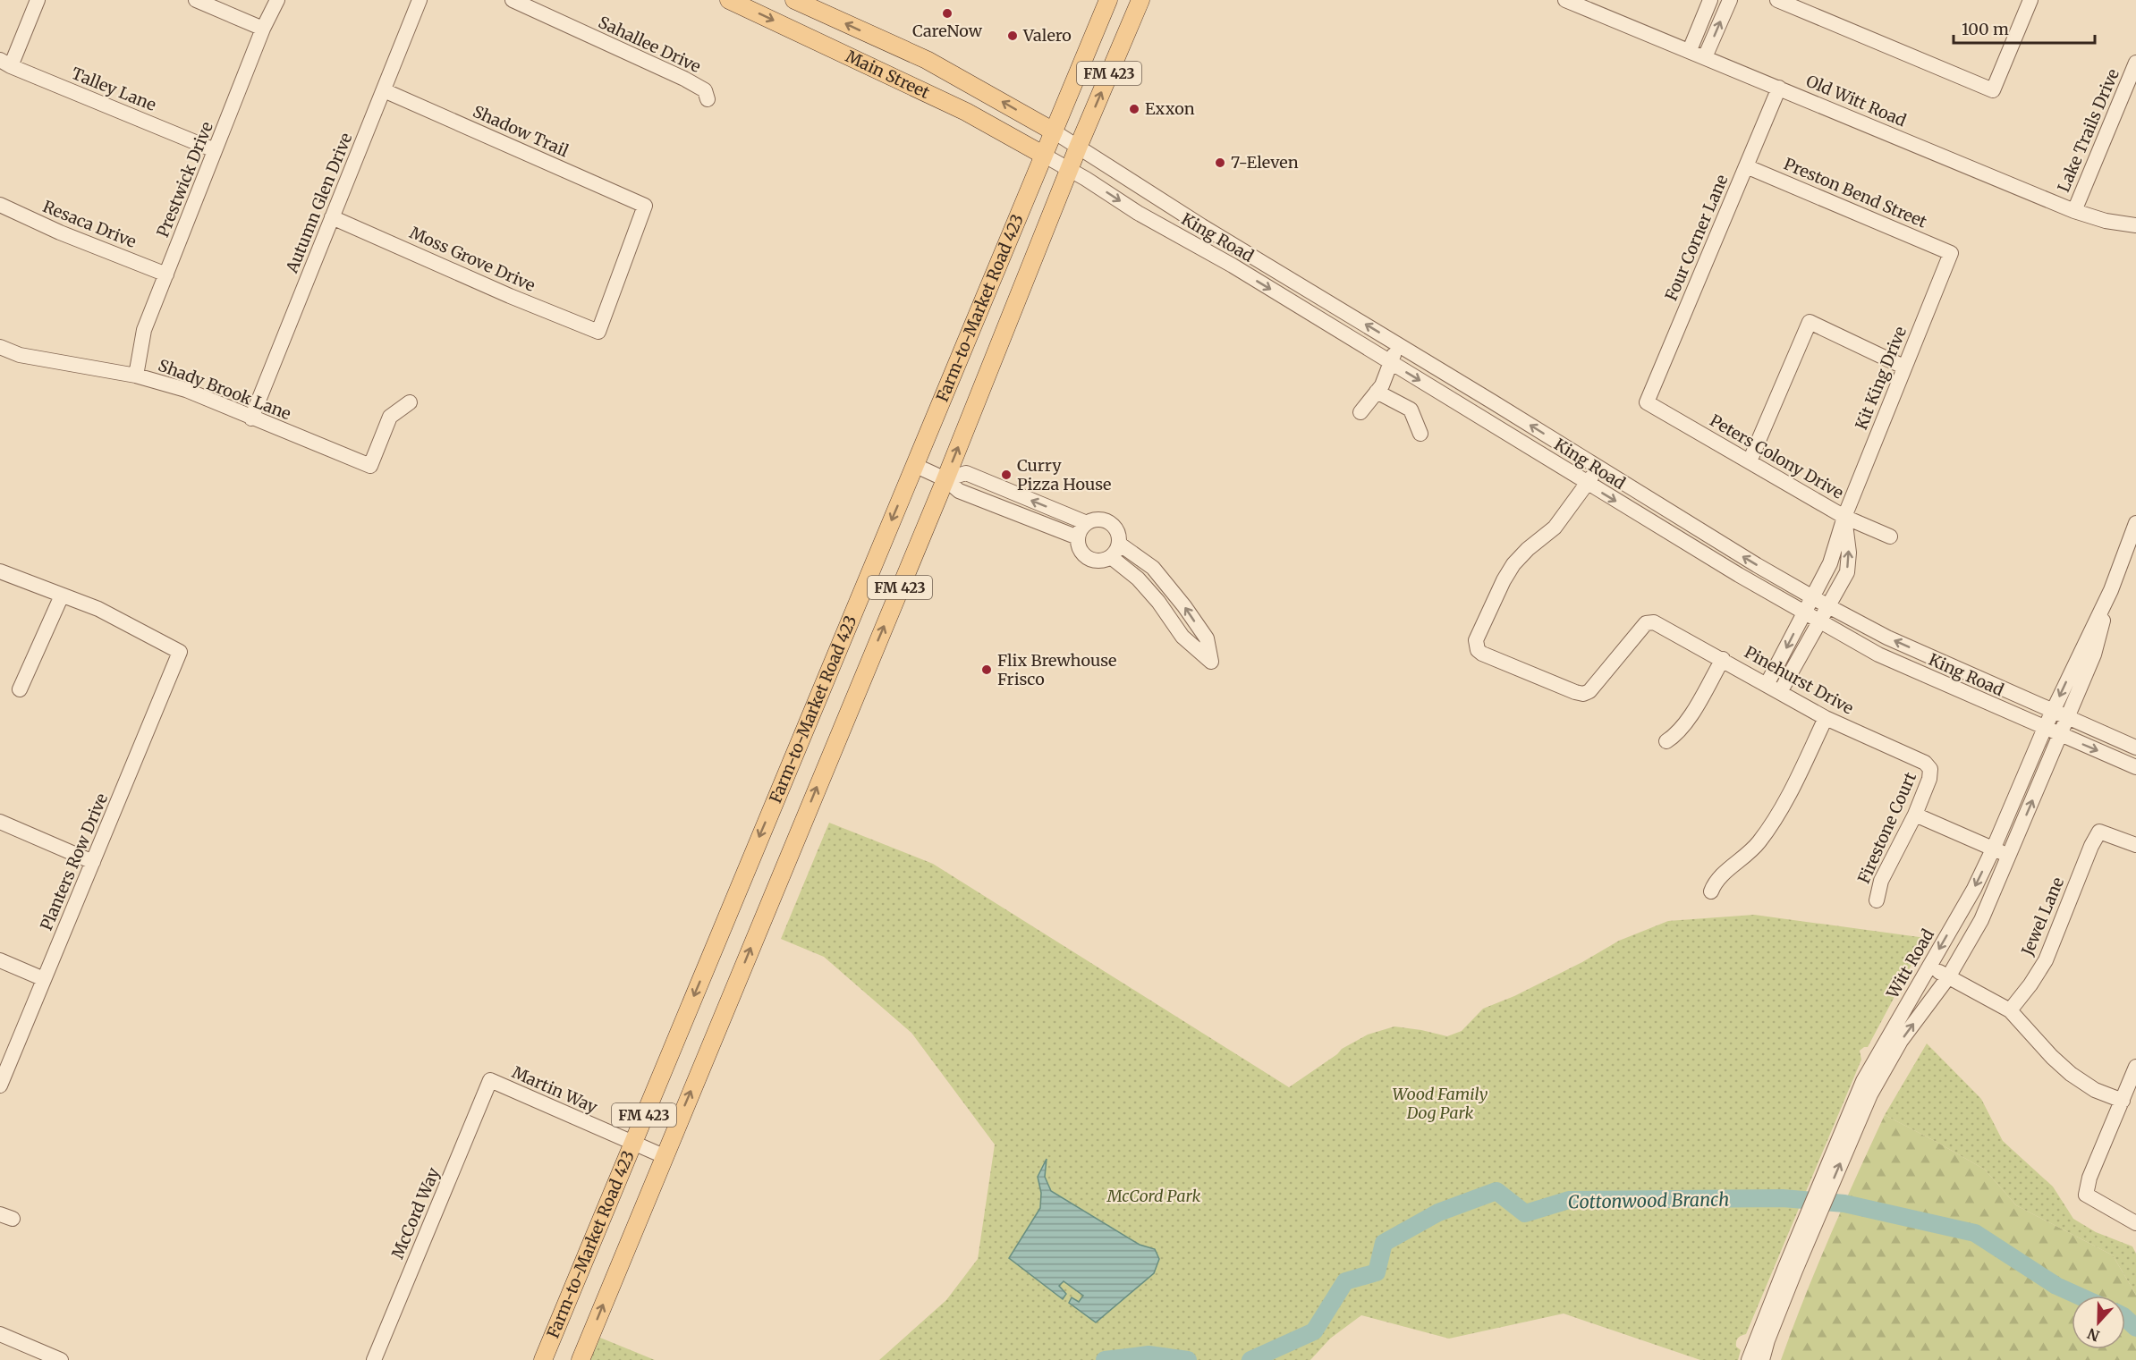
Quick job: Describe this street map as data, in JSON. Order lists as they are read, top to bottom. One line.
{"streets":{"main road":["FM 423","Main Street","Farm-to-Market Road 423"],"street":["Sahallee Drive","Talley Lane","Old Witt Road","Lake Trails Drive","Shadow Trail","Prestwick Drive","Preston Bend Street","Autumn Glen Drive","Resaca Drive","King Road","Four Corner Lane","Moss Grove Drive","Kit King Drive","Shady Brook Lane","Peters Colony Drive","Pinehurst Drive","Firestone Court","Planters Row Drive","Jewel Lane","Witt Road","Martin Way","McCord Way"]},"crossings":[["Main Street","King Road"],["Main Street","Farm-to-Market Road 423"],["Talley Lane","Prestwick Drive"],["Old Witt Road","Lake Trails Drive"],["Old Witt Road","Four Corner Lane"],["Shadow Trail","Autumn Glen Drive"],["Shadow Trail","Moss Grove Drive"],["Prestwick Drive","Resaca Drive"],["Prestwick Drive","Shady Brook Lane"],["Preston Bend Street","Four Corner Lane"],["Preston Bend Street","Kit King Drive"],["Autumn Glen Drive","Moss Grove Drive"],["Autumn Glen Drive","Shady Brook Lane"],["King Road","Farm-to-Market Road 423"],["King Road","Kit King Drive"],["King Road","Pinehurst Drive"],["King Road","Witt Road"],["Four Corner Lane","Peters Colony Drive"],["Farm-to-Market Road 423","Martin Way"],["Kit King Drive","Peters Colony Drive"],["Kit King Drive","Pinehurst Drive"],["Pinehurst Drive","Firestone Court"],["Martin Way","McCord Way"]],"water":["Cottonwood Branch"],"parks":["Wood Family Dog Park","McCord Park"],"places":["CareNow","Valero","Exxon","7-Eleven","Curry Pizza House","Flix Brewhouse Frisco"],"scale_bar":"100 m","north":"bottom"}
